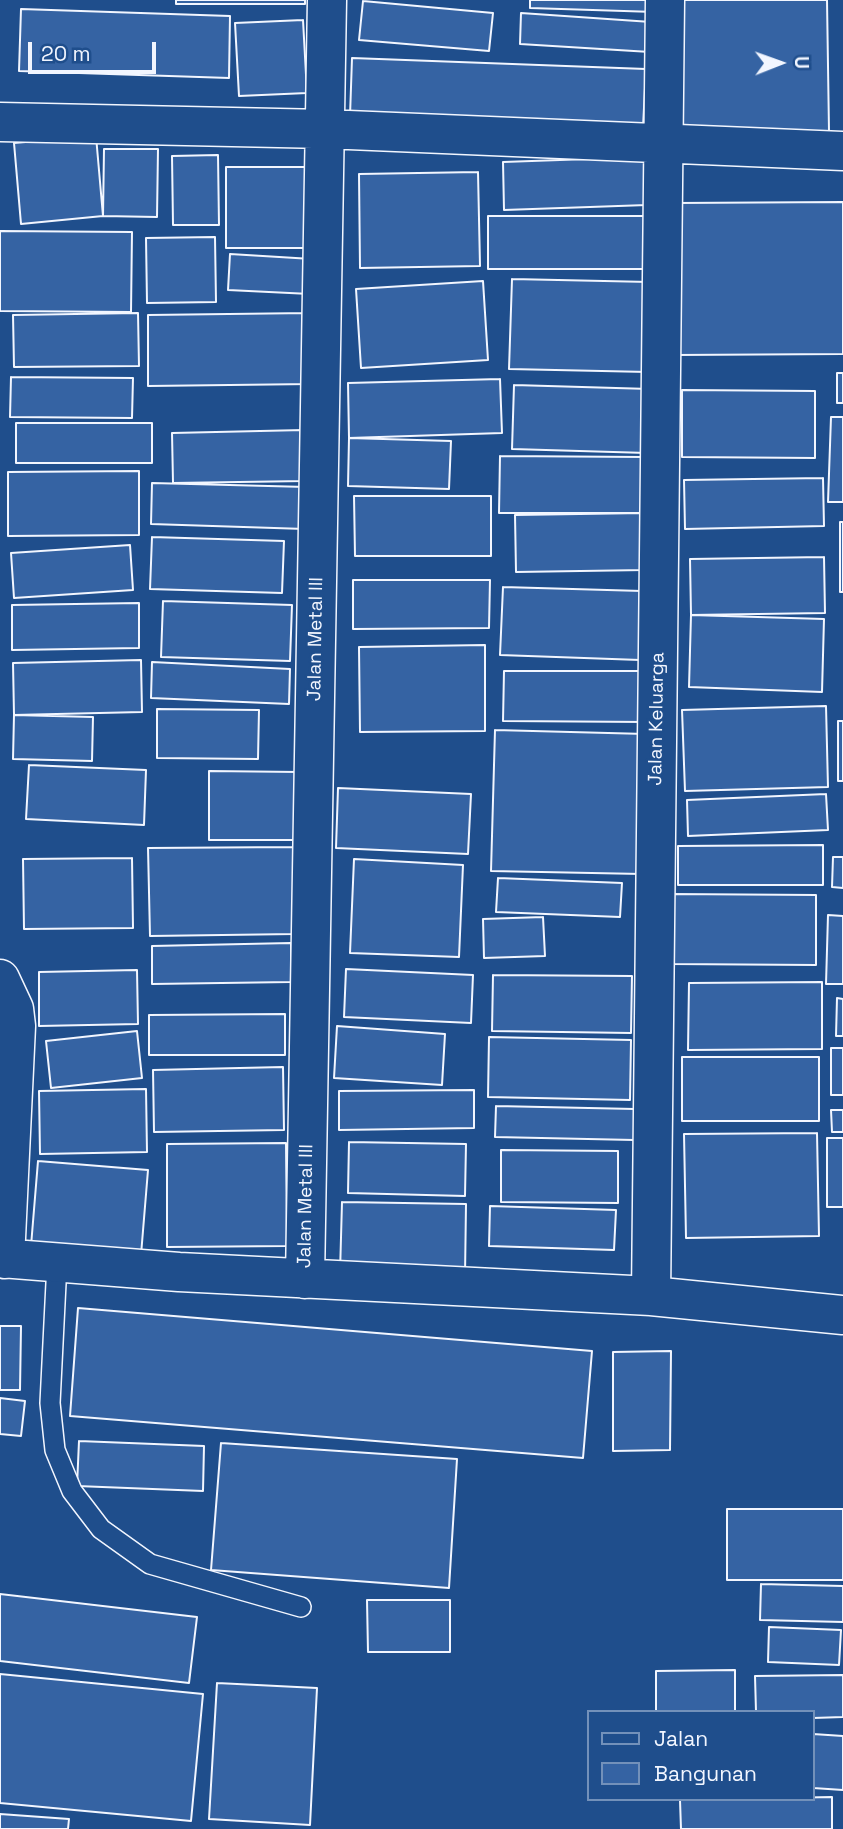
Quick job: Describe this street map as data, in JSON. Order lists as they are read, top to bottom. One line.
{"streets":{"street":["Jalan Metal III","Jalan Keluarga"]},"legend":["Jalan","Bangunan"],"scale_bar":"20 m","north":"right"}
